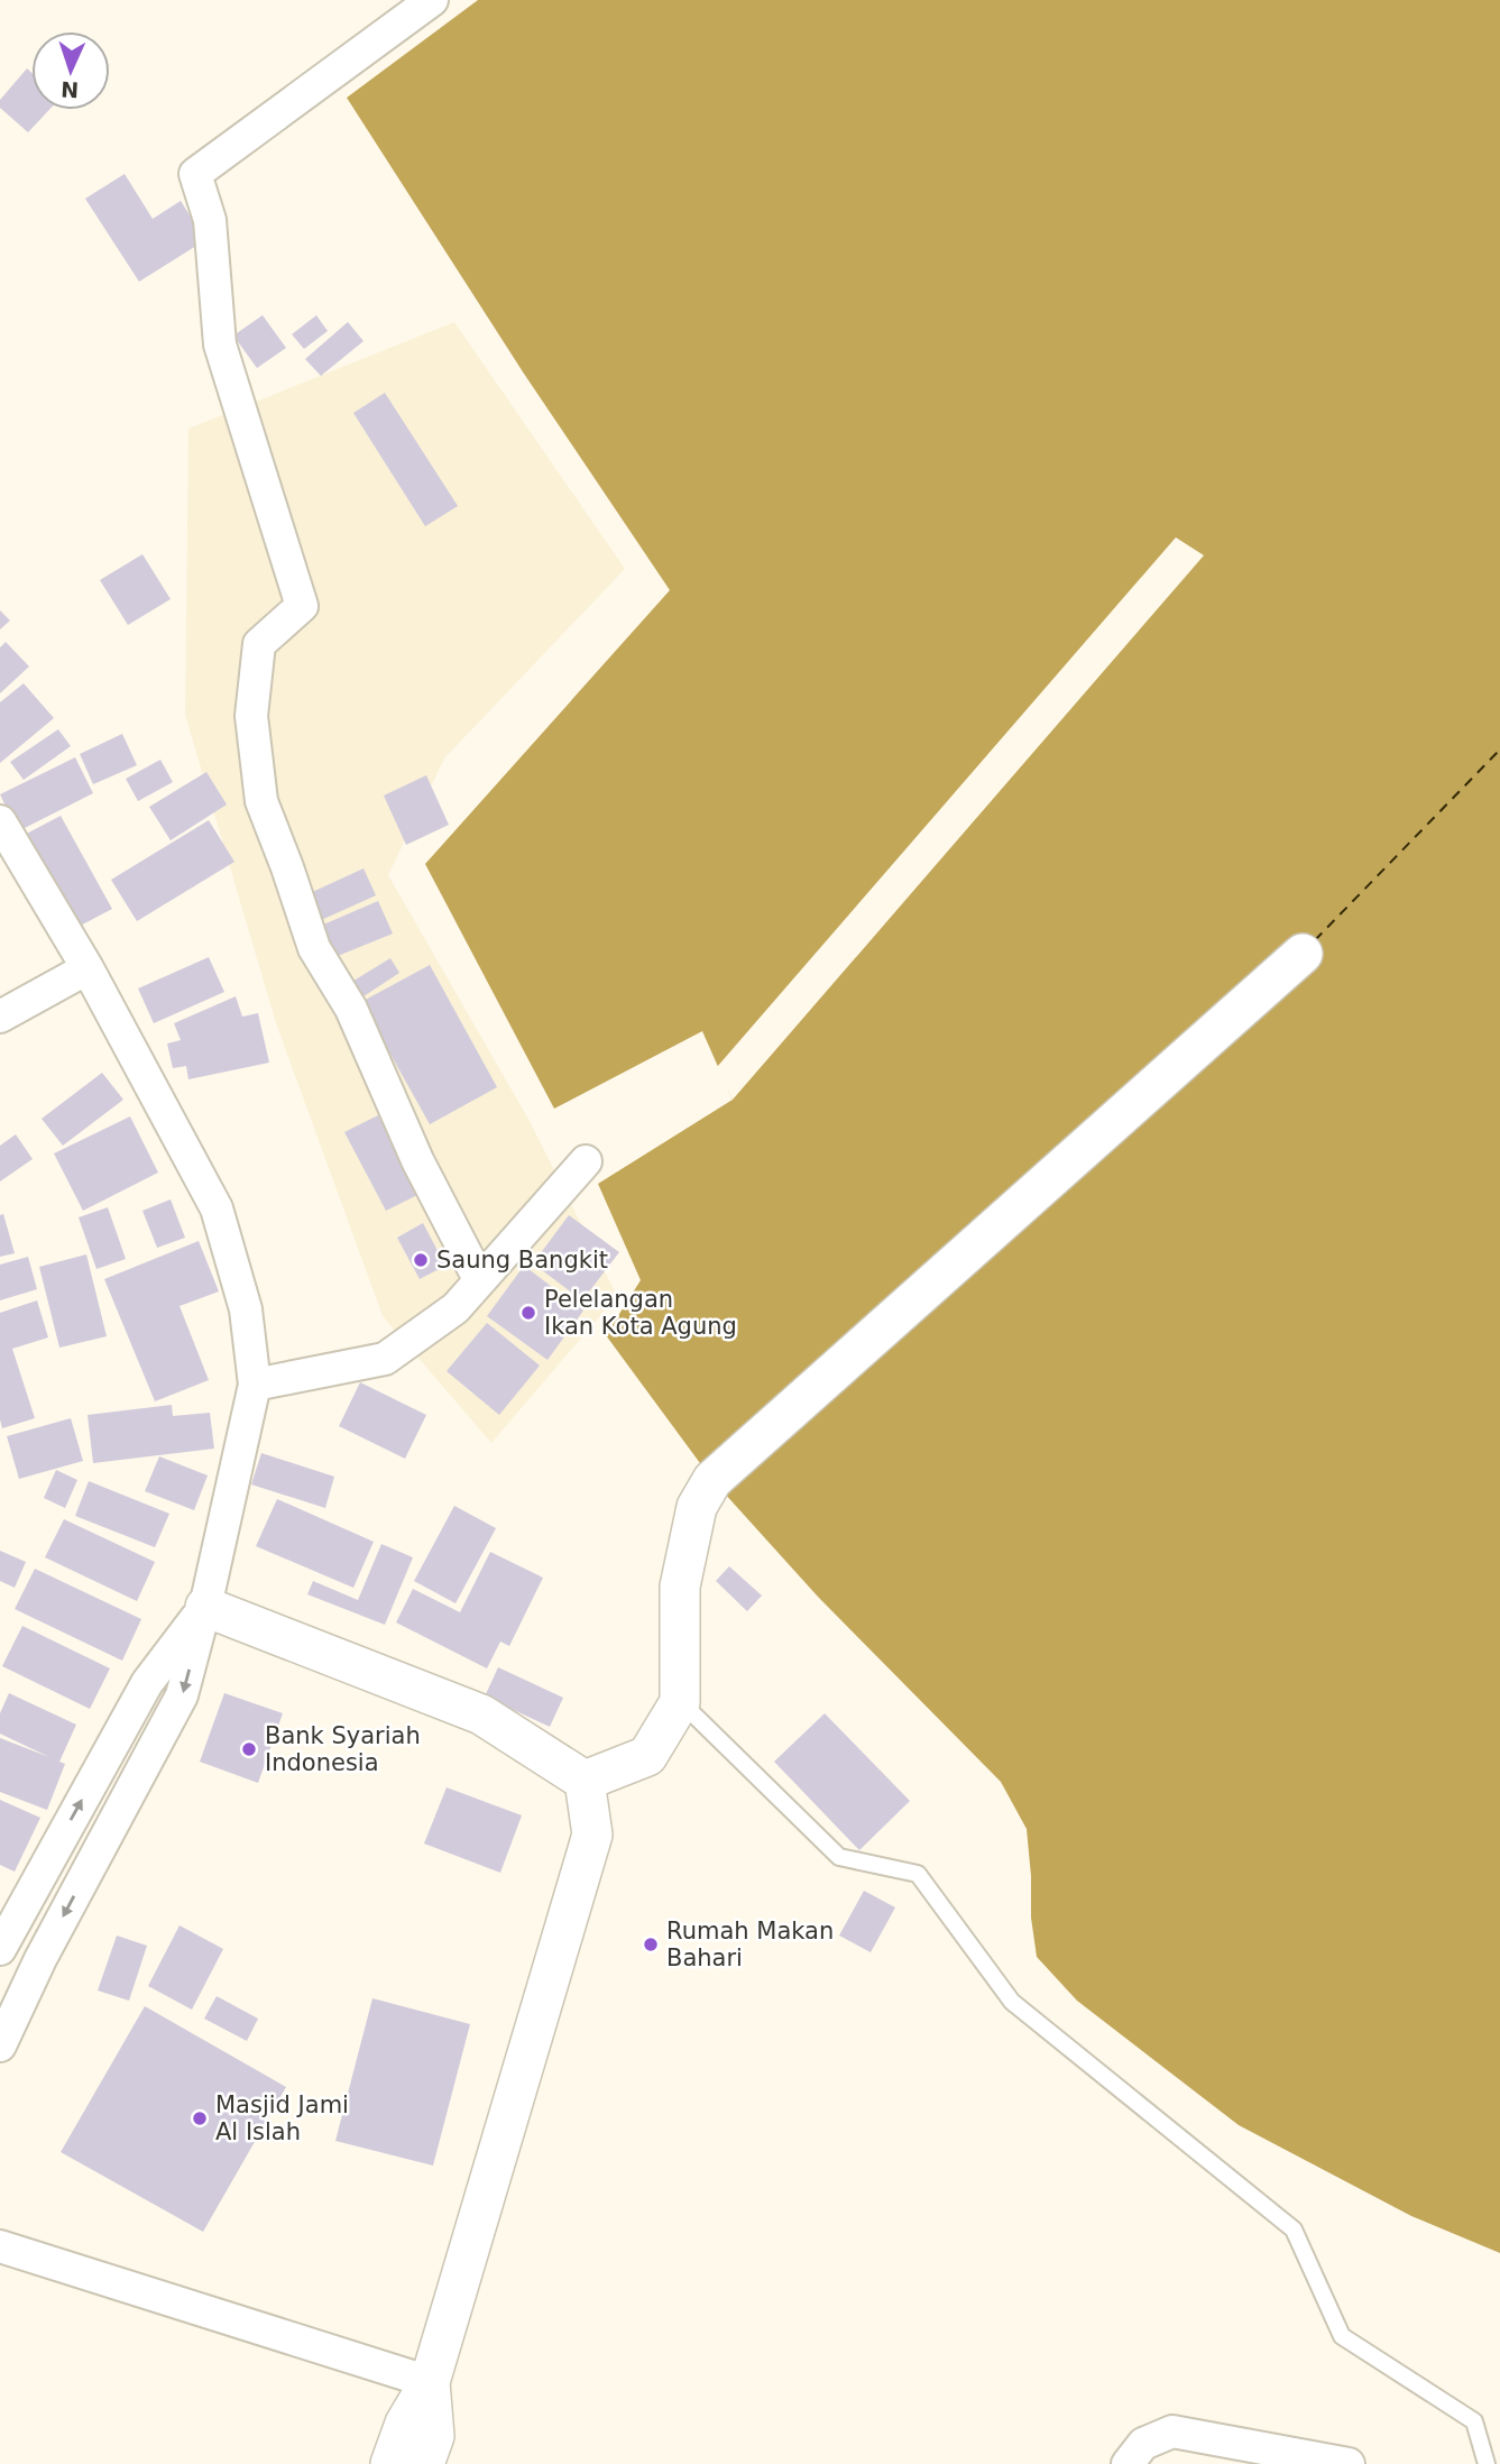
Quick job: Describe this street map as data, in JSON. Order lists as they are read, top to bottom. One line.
{"places":["Saung Bangkit","Pelelangan Ikan Kota Agung","Bank Syariah Indonesia","Rumah Makan Bahari","Masjid Jami Al Islah"],"north":"bottom"}
